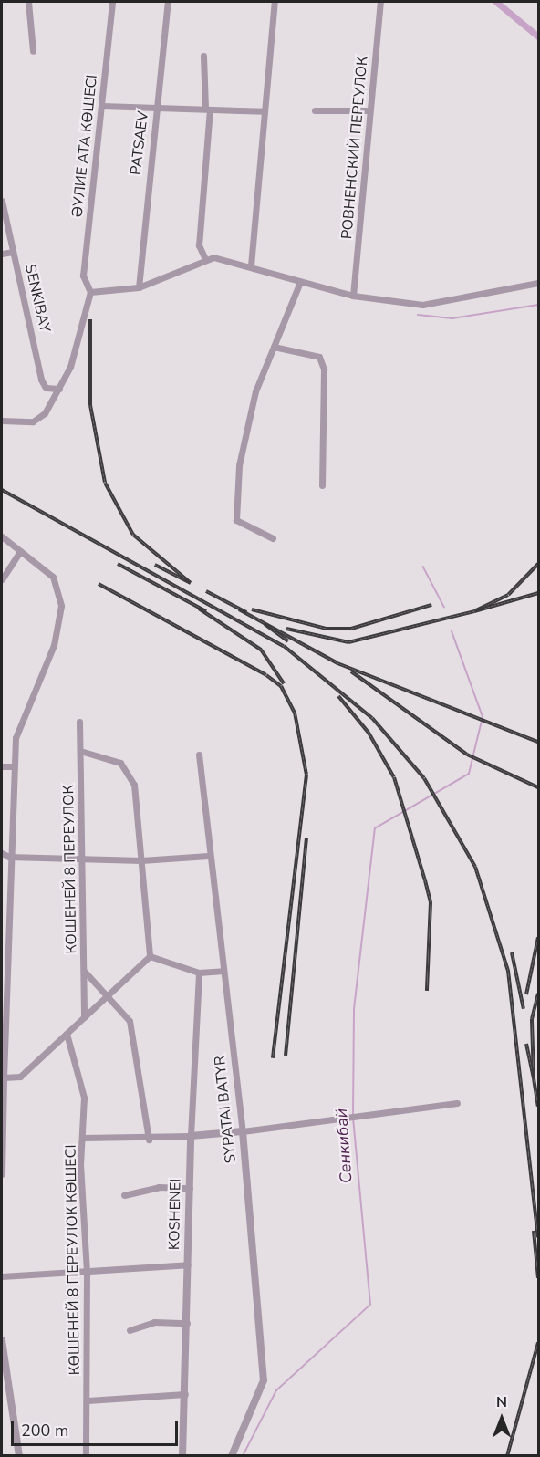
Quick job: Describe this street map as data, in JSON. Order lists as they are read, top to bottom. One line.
{"streets":{"street":["PATSAEV","ӘУЛИЕ АТА КӨШЕСІ","РОВНЕНСКИЙ ПЕРЕУЛОК","SENKIBAY","КОШЕНЕЙ 8 ПЕРЕУЛОК","SYPATAI BATYR","KOSHENEI","КӨШЕНЕЙ 8 ПЕРЕУЛОК КӨШЕСІ"]},"water":["Сенкибай"],"scale_bar":"200 m","north":"top"}
